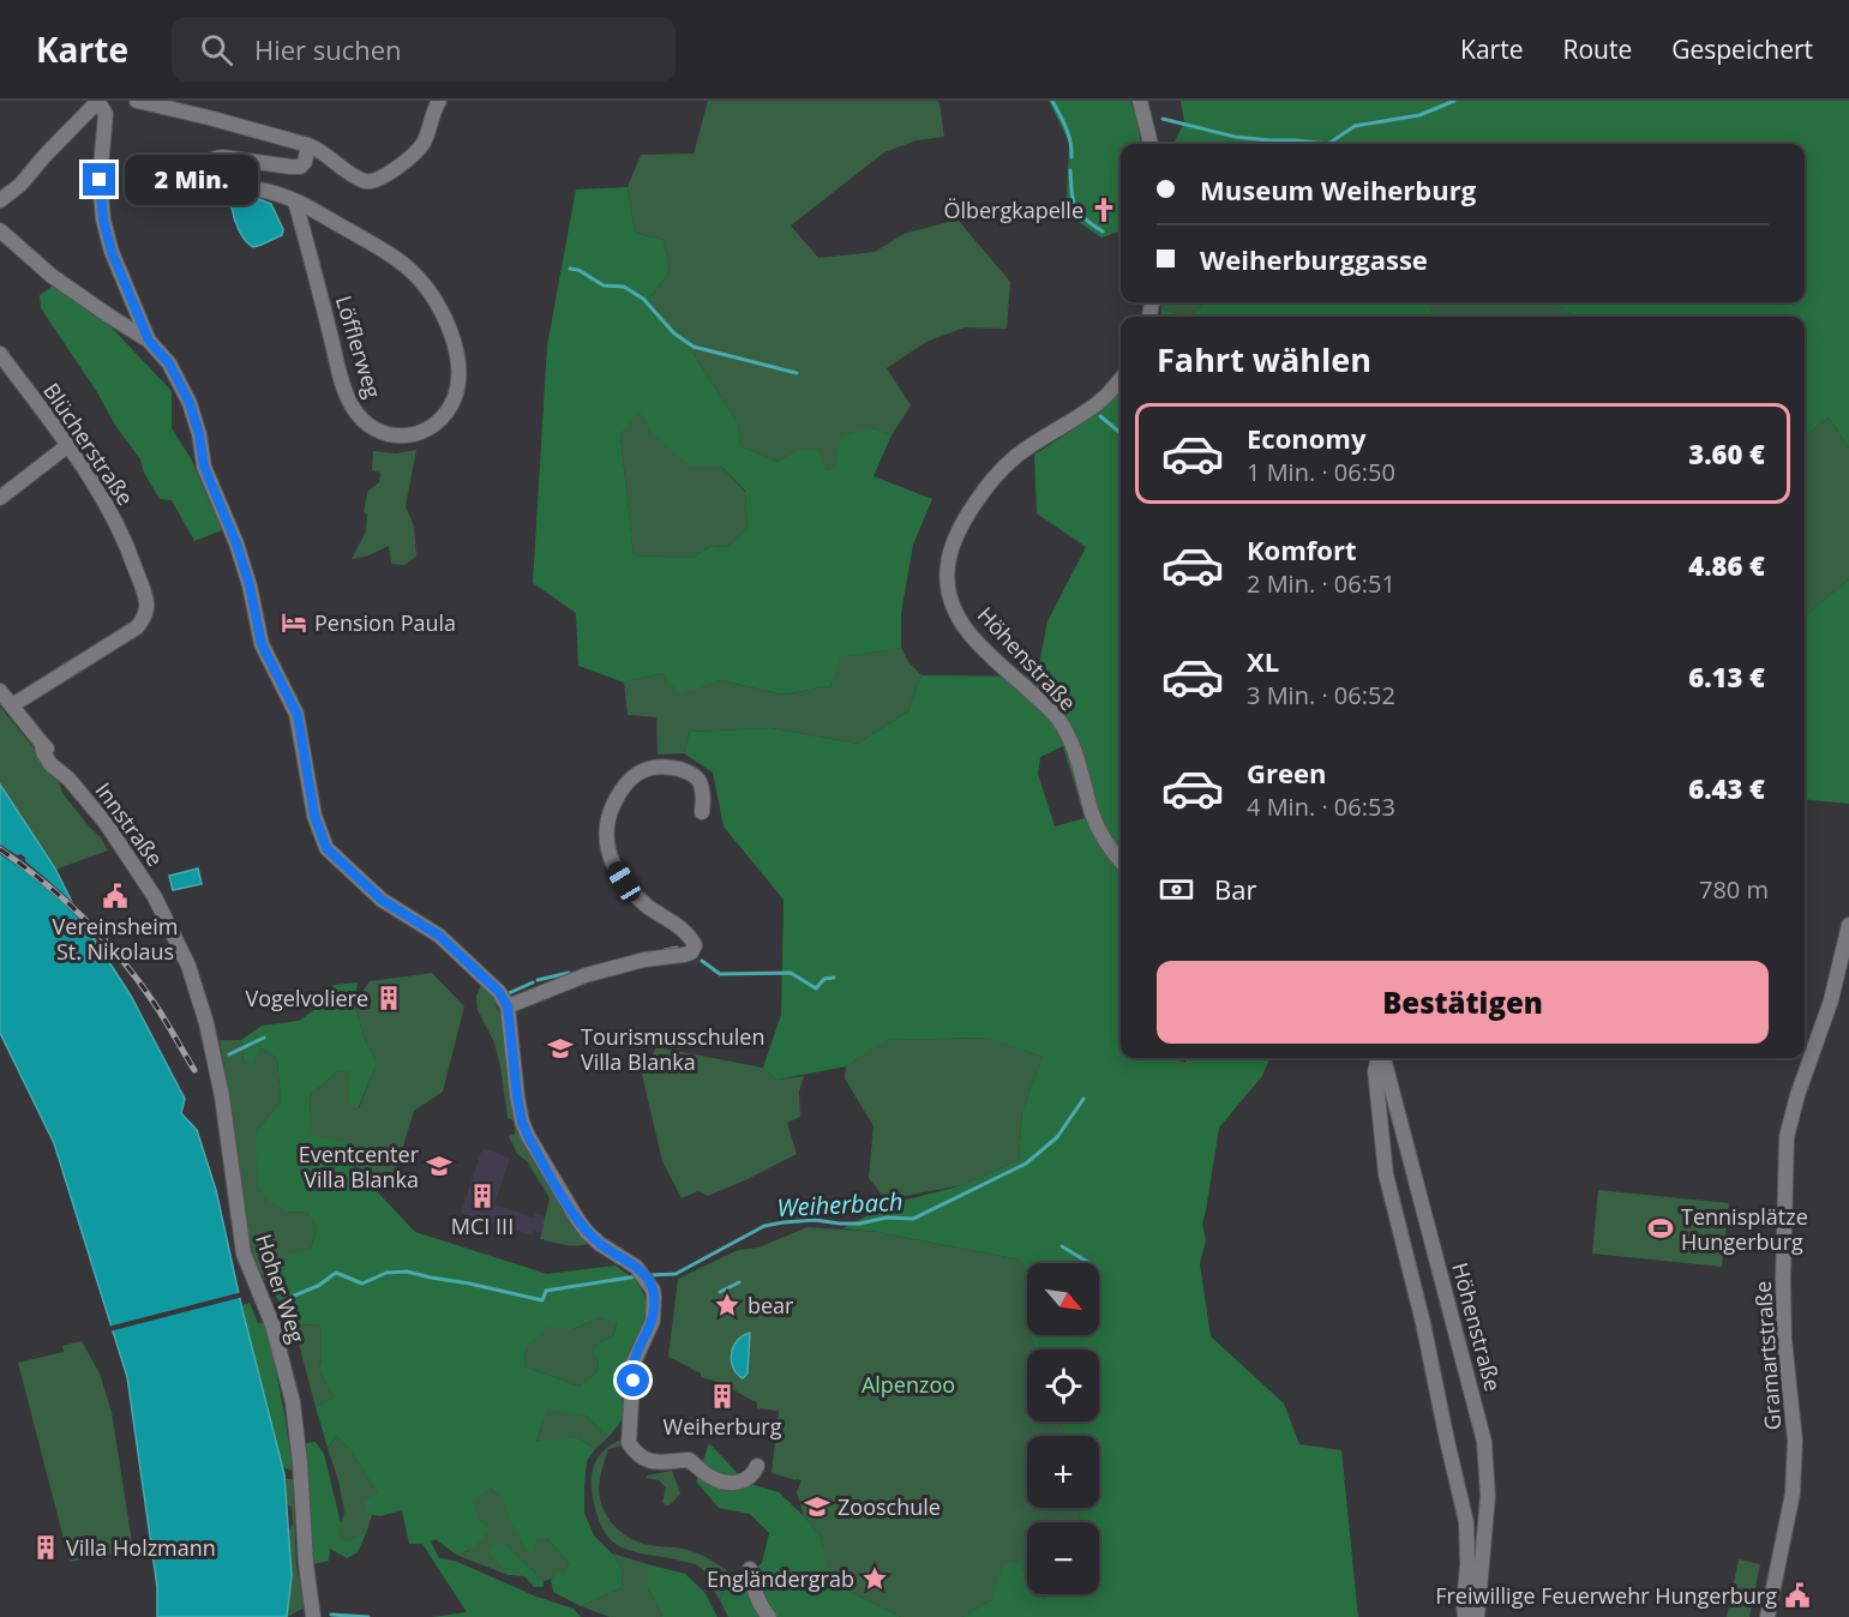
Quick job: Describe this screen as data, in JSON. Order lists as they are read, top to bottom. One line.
{"streets":{"street":["Löfflerweg","Blücherstraße","Höhenstraße","Innstraße","Hoher Weg","Gramartstraße"]},"crossings":[["Blücherstraße","Innstraße"],["Innstraße","Hoher Weg"]],"water":["Weiherbach"],"parks":["Alpenzoo"],"places":{"church":["Ölbergkapelle"],"hotel":["Pension Paula"],"public building":["Vereinsheim St. Nikolaus","Freiwillige Feuerwehr Hungerburg"],"building":["Vogelvoliere","MCI III","Weiherburg","Villa Holzmann"],"school or university":["Tourismusschulen Villa Blanka","Eventcenter Villa Blanka","Zooschule"],"sports":["Tennisplätze Hungerburg"],"place":["bear","Engländergrab"]},"north":"bottom right","page":{"header":"Karte","search":"Hier suchen","nav":["Karte","Route","Gespeichert"],"banner":["Museum Weiherburg","Weiherburggasse"],"bubble":"2 Min.","heading":"Fahrt wählen","list":[{"name":"Economy","note":"1 Min. · 06:50","value":"3.60 €"},{"name":"Komfort","note":"2 Min. · 06:51","value":"4.86 €"},{"name":"XL","note":"3 Min. · 06:52","value":"6.13 €"},{"name":"Green","note":"4 Min. · 06:53","value":"6.43 €"}],"pay":["Bar","780 m"],"buttons":"Bestätigen","map_buttons":["+","−"]}}
